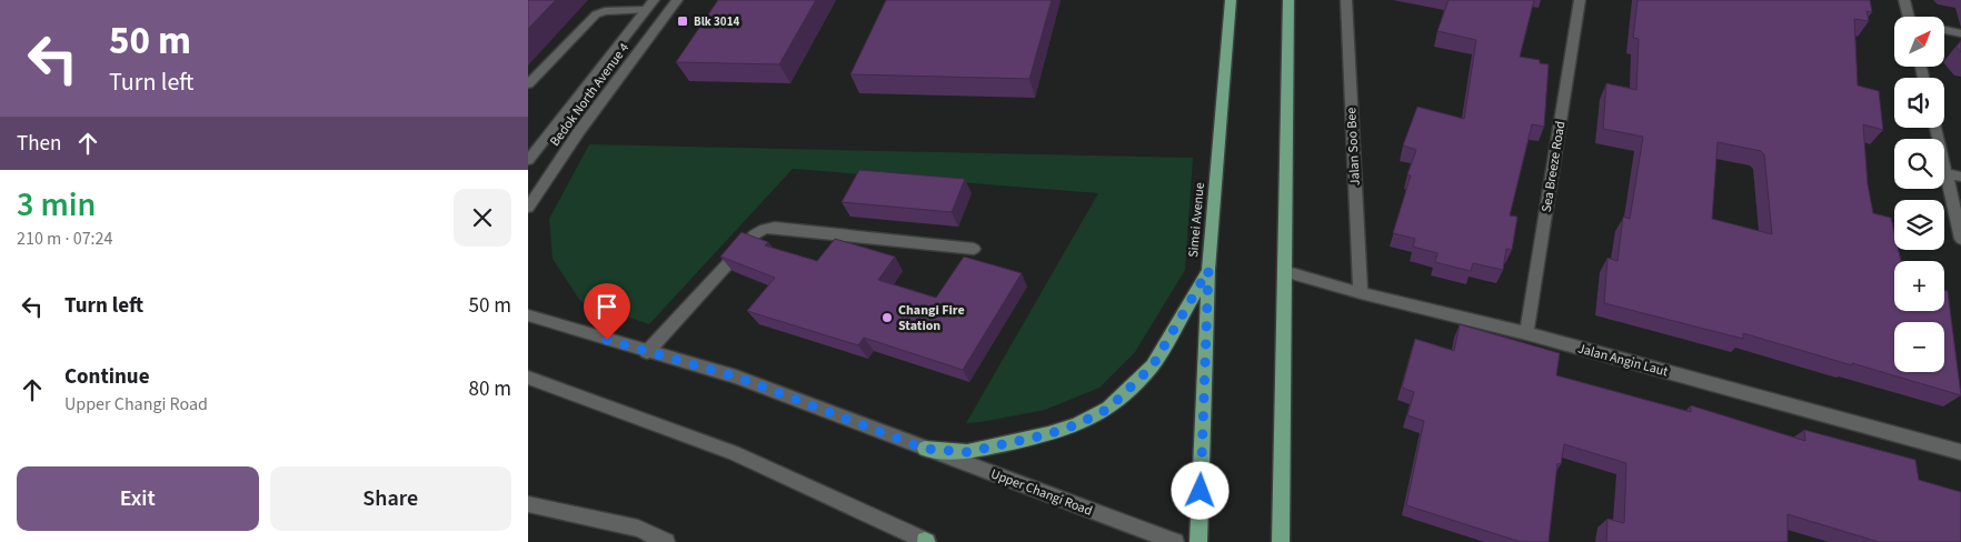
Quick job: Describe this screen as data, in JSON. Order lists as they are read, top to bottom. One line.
{"streets":{"main road":["Simei Avenue"],"street":["Bedok North Avenue 4","Jalan Soo Bee","Sea Breeze Road","Jalan Angin Laut","Upper Changi Road"]},"crossings":[["Jalan Soo Bee","Jalan Angin Laut"],["Sea Breeze Road","Jalan Angin Laut"]],"places":{"transit":["Blk 3014"],"other":["Changi Fire Station"]},"north":"top right","page":{"turn":["50 m","Turn left"],"map_buttons":["+","−"],"then":"Then","heading":["3 min","210 m · 07:24"],"list":[{"name":"Turn left","value":"50 m"},{"name":"Continue","note":"Upper Changi Road","value":"80 m"}],"buttons":["Exit","Share"]}}
